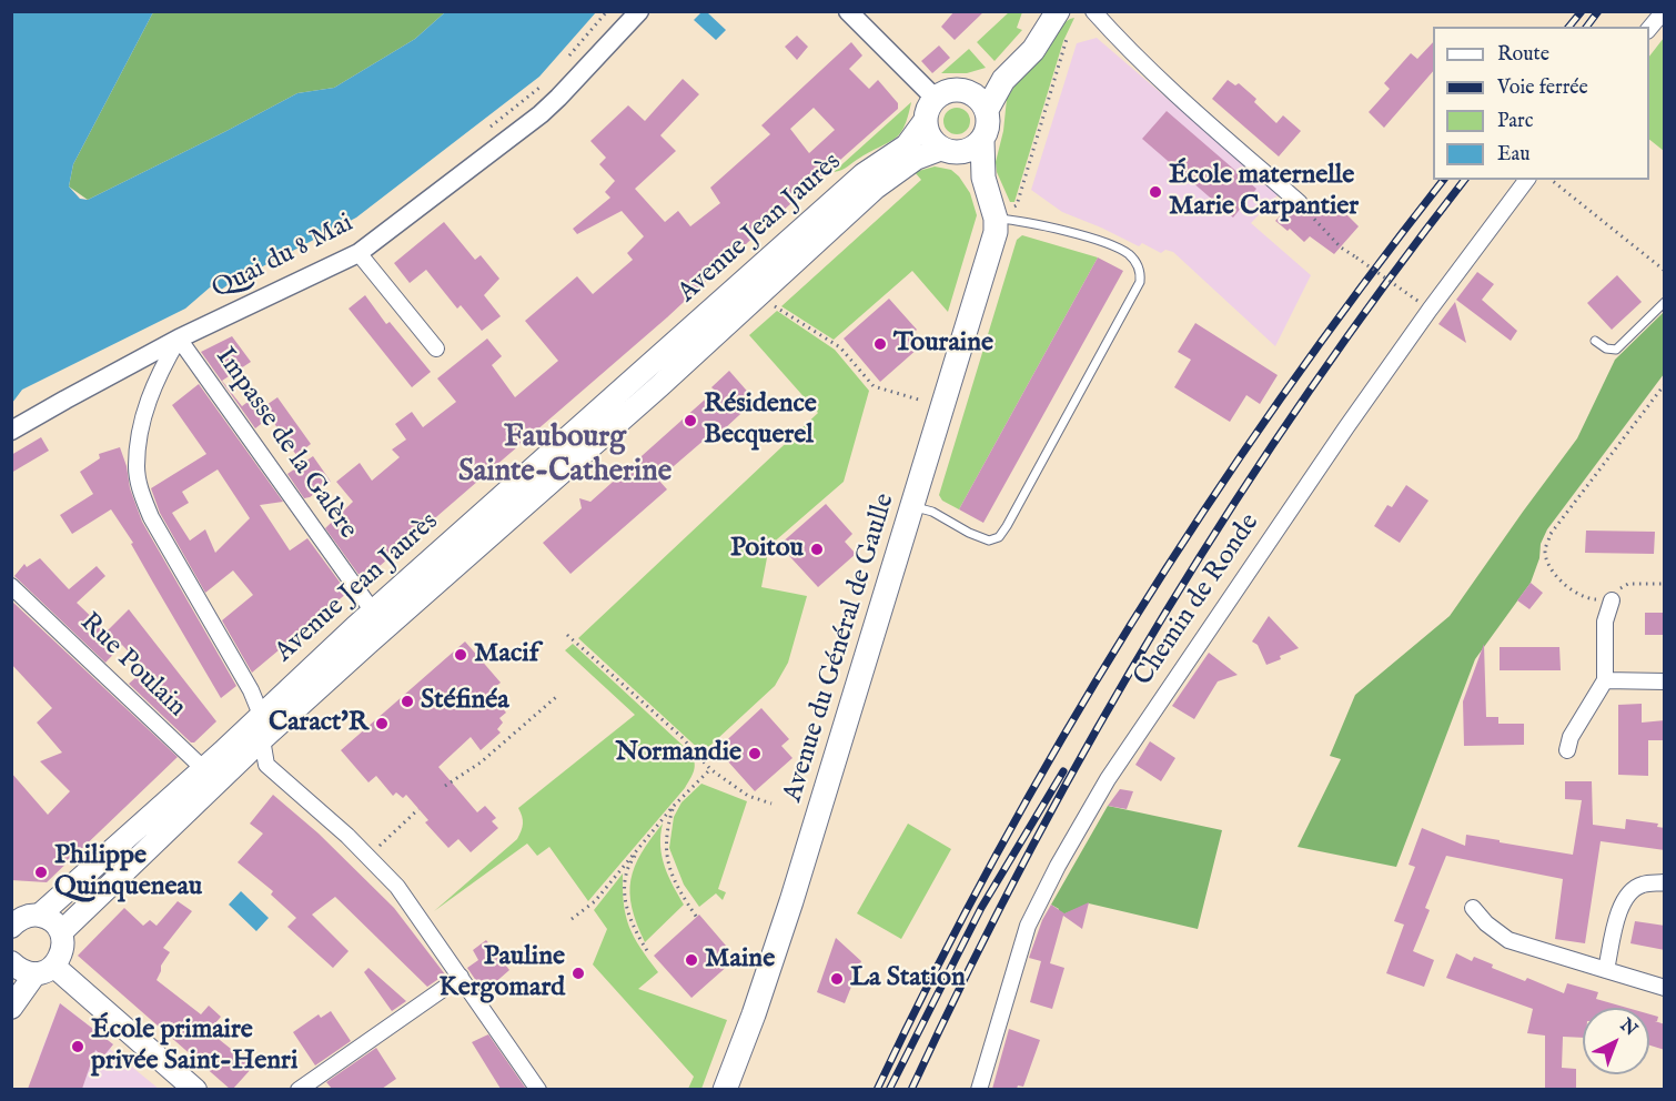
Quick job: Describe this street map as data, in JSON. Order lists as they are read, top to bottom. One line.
{"streets":{"main road":["Avenue Jean Jaurès","Avenue du Général de Gaulle"],"street":["Quai du 8 Mai","Impasse de la Galère","Chemin de Ronde","Rue Poulain"]},"crossings":[["Avenue Jean Jaurès","Impasse de la Galère"],["Avenue Jean Jaurès","Avenue du Général de Gaulle"],["Avenue Jean Jaurès","Rue Poulain"],["Quai du 8 Mai","Impasse de la Galère"]],"districts":["Faubourg Sainte-Catherine"],"places":["École maternelle Marie Carpantier","Touraine","Résidence Becquerel","Poitou","Macif","Stéfinéa","Caract'R","Normandie","Philippe Quinqueneau","Maine","Pauline Kergomard","La Station","École primaire privée Saint-Henri"],"legend":["Route","Voie ferrée","Parc","Eau"],"north":"top right"}
